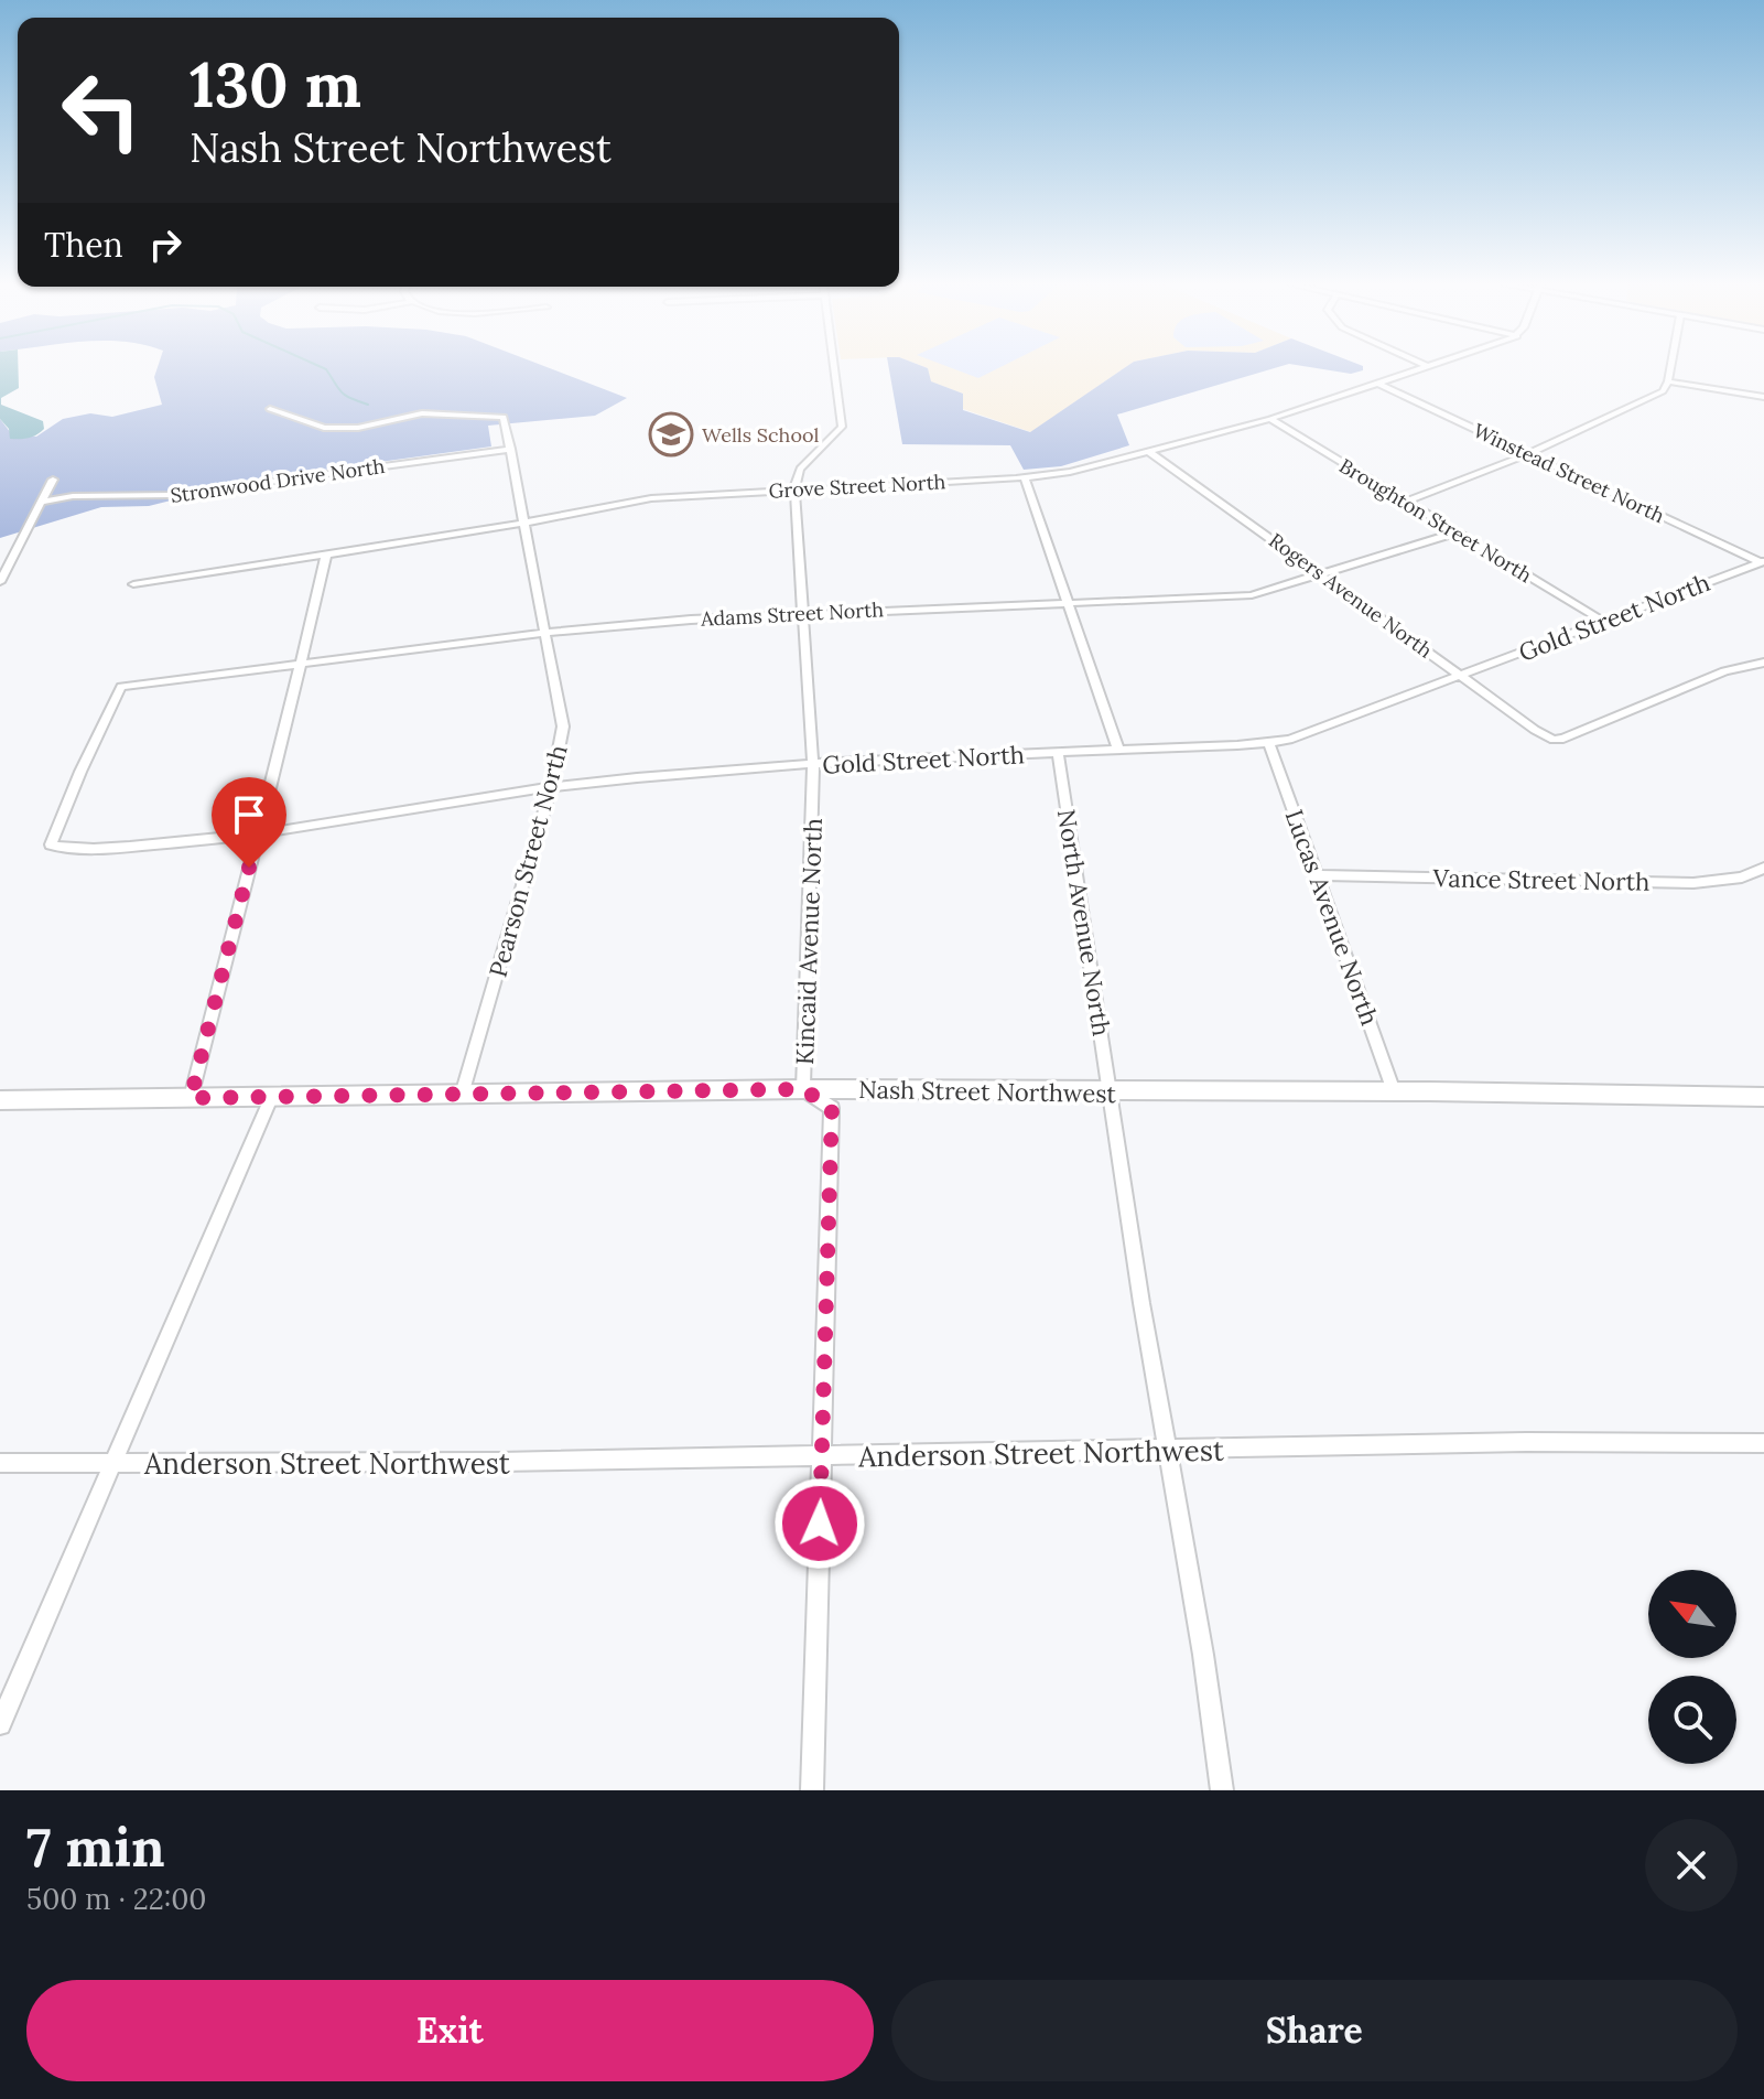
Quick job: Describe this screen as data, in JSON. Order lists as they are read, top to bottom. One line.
{"streets":{"main road":["Nash Street Northwest"],"street":["Winstead Street North","Stronwood Drive North","Grove Street North","Broughton Street North","Rogers Avenue North","Adams Street North","Gold Street North","Pearson Street North","Vance Street North","Lucas Avenue North","North Avenue North","Kincaid Avenue North","Anderson Street Northwest"]},"crossings":[["Winstead Street North","Grove Street North"],["Winstead Street North","Gold Street North"],["Stronwood Drive North","Pearson Street North"],["Grove Street North","Broughton Street North"],["Grove Street North","Rogers Avenue North"],["Grove Street North","Pearson Street North"],["Grove Street North","Kincaid Avenue North"],["Broughton Street North","Adams Street North"],["Broughton Street North","Gold Street North"],["Rogers Avenue North","Adams Street North"],["Rogers Avenue North","Gold Street North"],["Adams Street North","Gold Street North"],["Adams Street North","Pearson Street North"],["Adams Street North","Kincaid Avenue North"],["Gold Street North","Pearson Street North"],["Gold Street North","Lucas Avenue North"],["Gold Street North","North Avenue North"],["Gold Street North","Kincaid Avenue North"],["Pearson Street North","Nash Street Northwest"],["Vance Street North","Lucas Avenue North"],["Lucas Avenue North","Nash Street Northwest"],["North Avenue North","Nash Street Northwest"],["North Avenue North","Anderson Street Northwest"],["Kincaid Avenue North","Nash Street Northwest"]],"places":{"school or university":["Wells School"]},"north":"top left","page":{"turn":["130 m","Nash Street Northwest"],"then":"Then","heading":["7 min","500 m · 22:00"],"buttons":["Exit","Share"]}}
